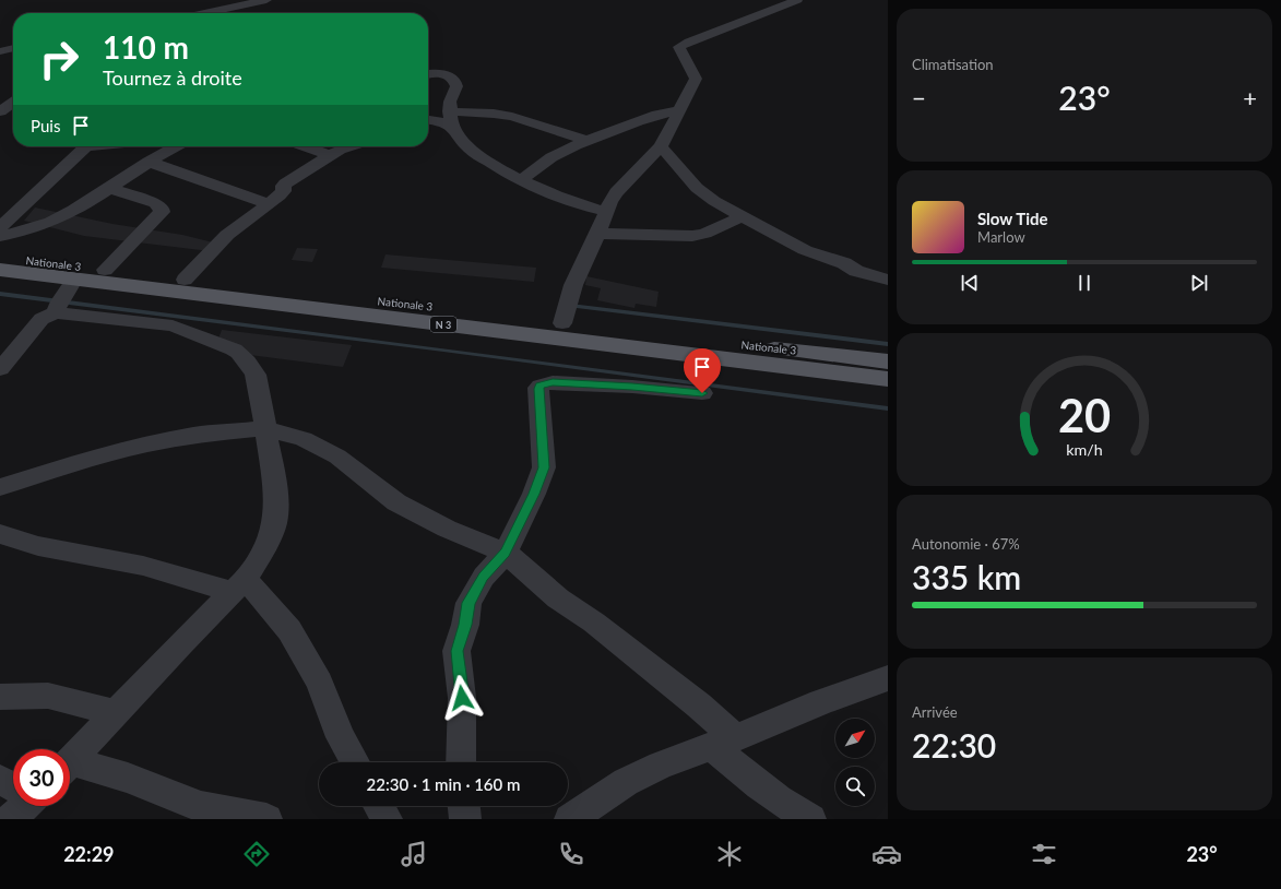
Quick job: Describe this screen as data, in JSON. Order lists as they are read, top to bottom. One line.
{"streets":{"main road":["Nationale 3","N 3"]},"north":"top right","page":{"tile":["Climatisation",["Autonomie · 67%","335 km"],["Arrivée","22:30"]],"turn":["110 m","Tournez à droite"],"heat":["−","23°","+"],"then":"Puis","song":["Slow Tide","Marlow"],"limit":"30","trip":"22:30 · 1 min · 160 m","tabs":["22:29","23°"],"gauge":["20","km/h"]}}
